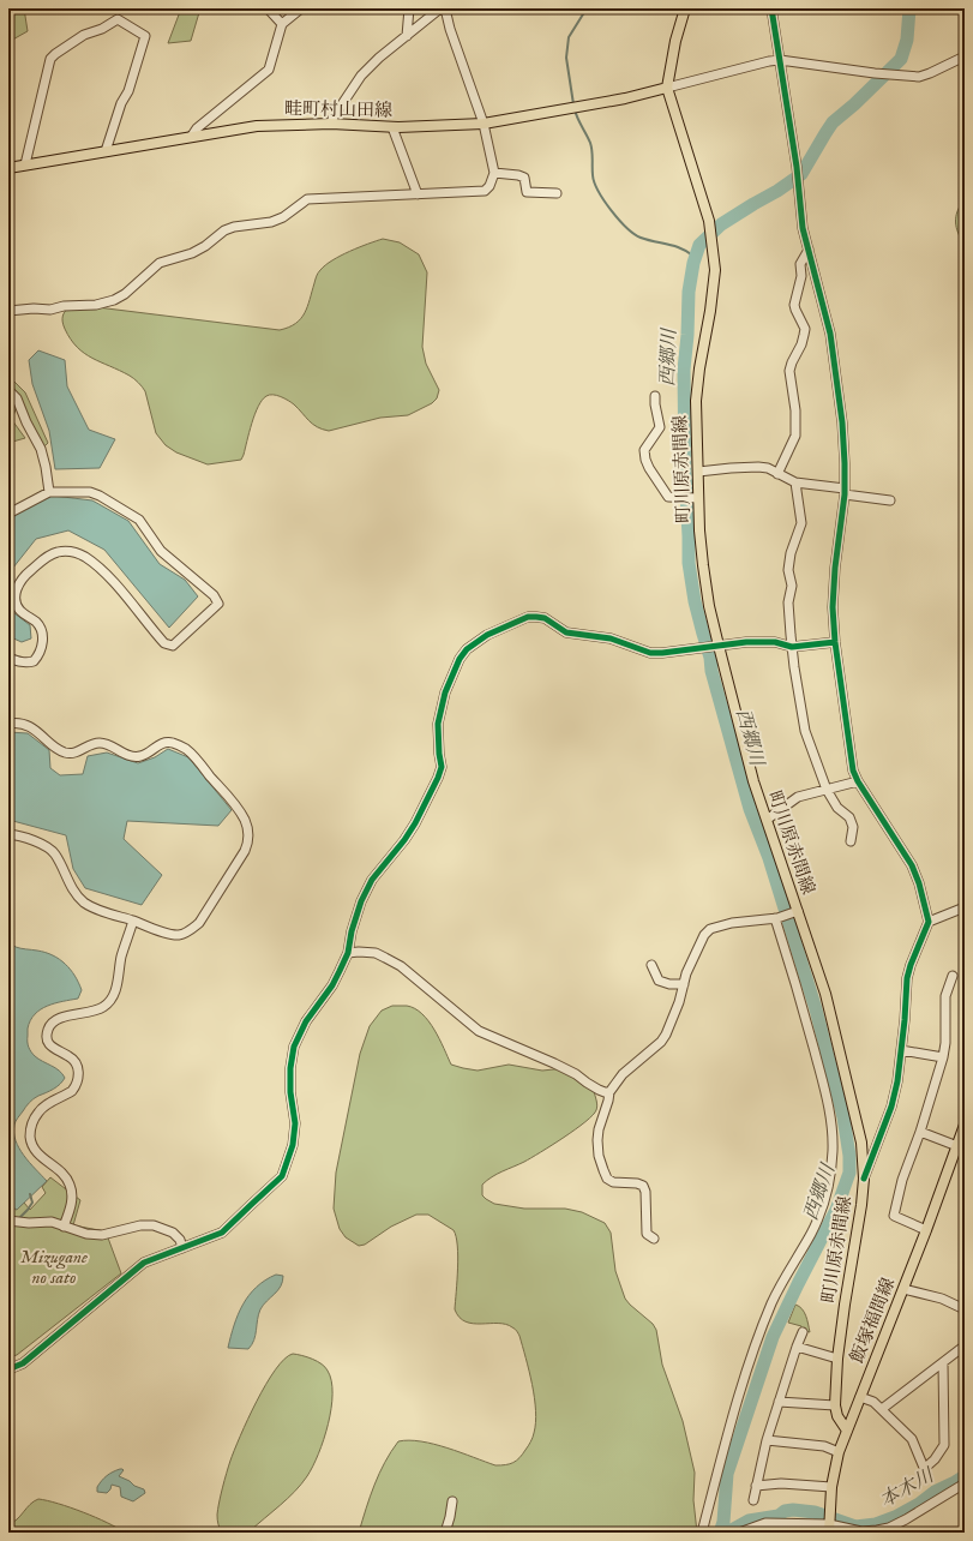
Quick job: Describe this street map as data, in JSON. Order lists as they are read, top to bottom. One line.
{"streets":{"main road":["畦町村山田線","町川原赤間線","飯塚福間線"]},"crossings":[["畦町村山田線","町川原赤間線"],["町川原赤間線","飯塚福間線"]],"water":["西郷川","本木川"],"parks":["Mizugane no sato"]}
